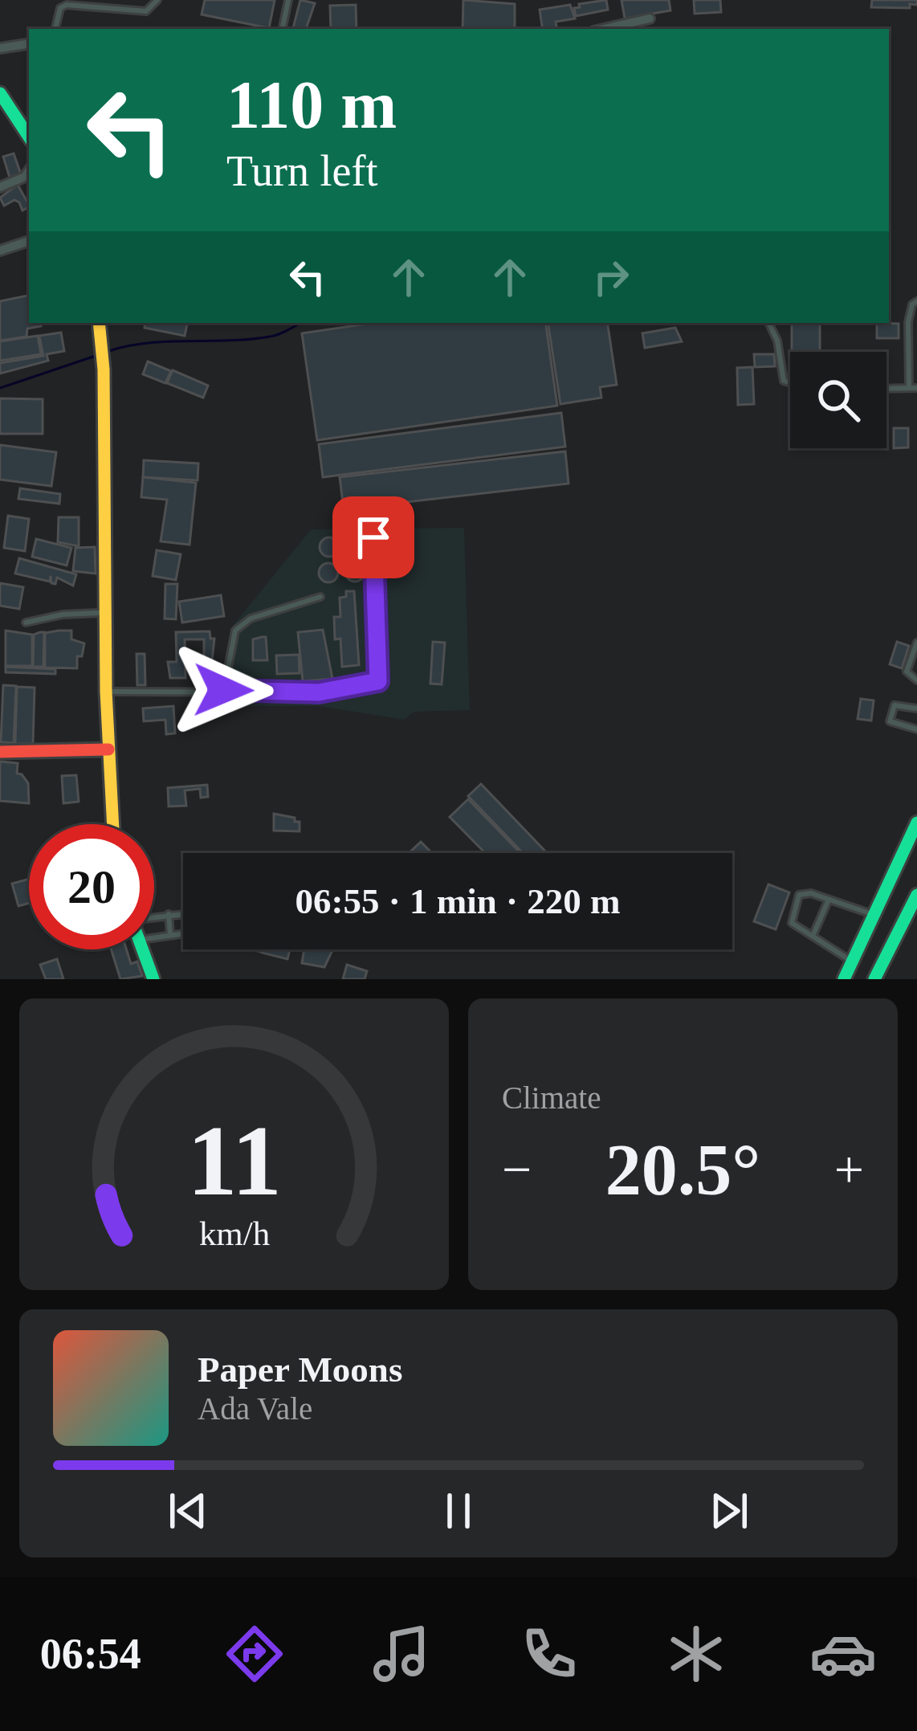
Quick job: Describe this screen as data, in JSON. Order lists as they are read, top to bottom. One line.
{"page":{"turn":["110 m","Turn left"],"limit":"20","trip":"06:55 · 1 min · 220 m","tile":"Climate","heat":["−","20.5°","+"],"song":["Paper Moons","Ada Vale"],"tabs":"06:54","gauge":["11","km/h"]}}
